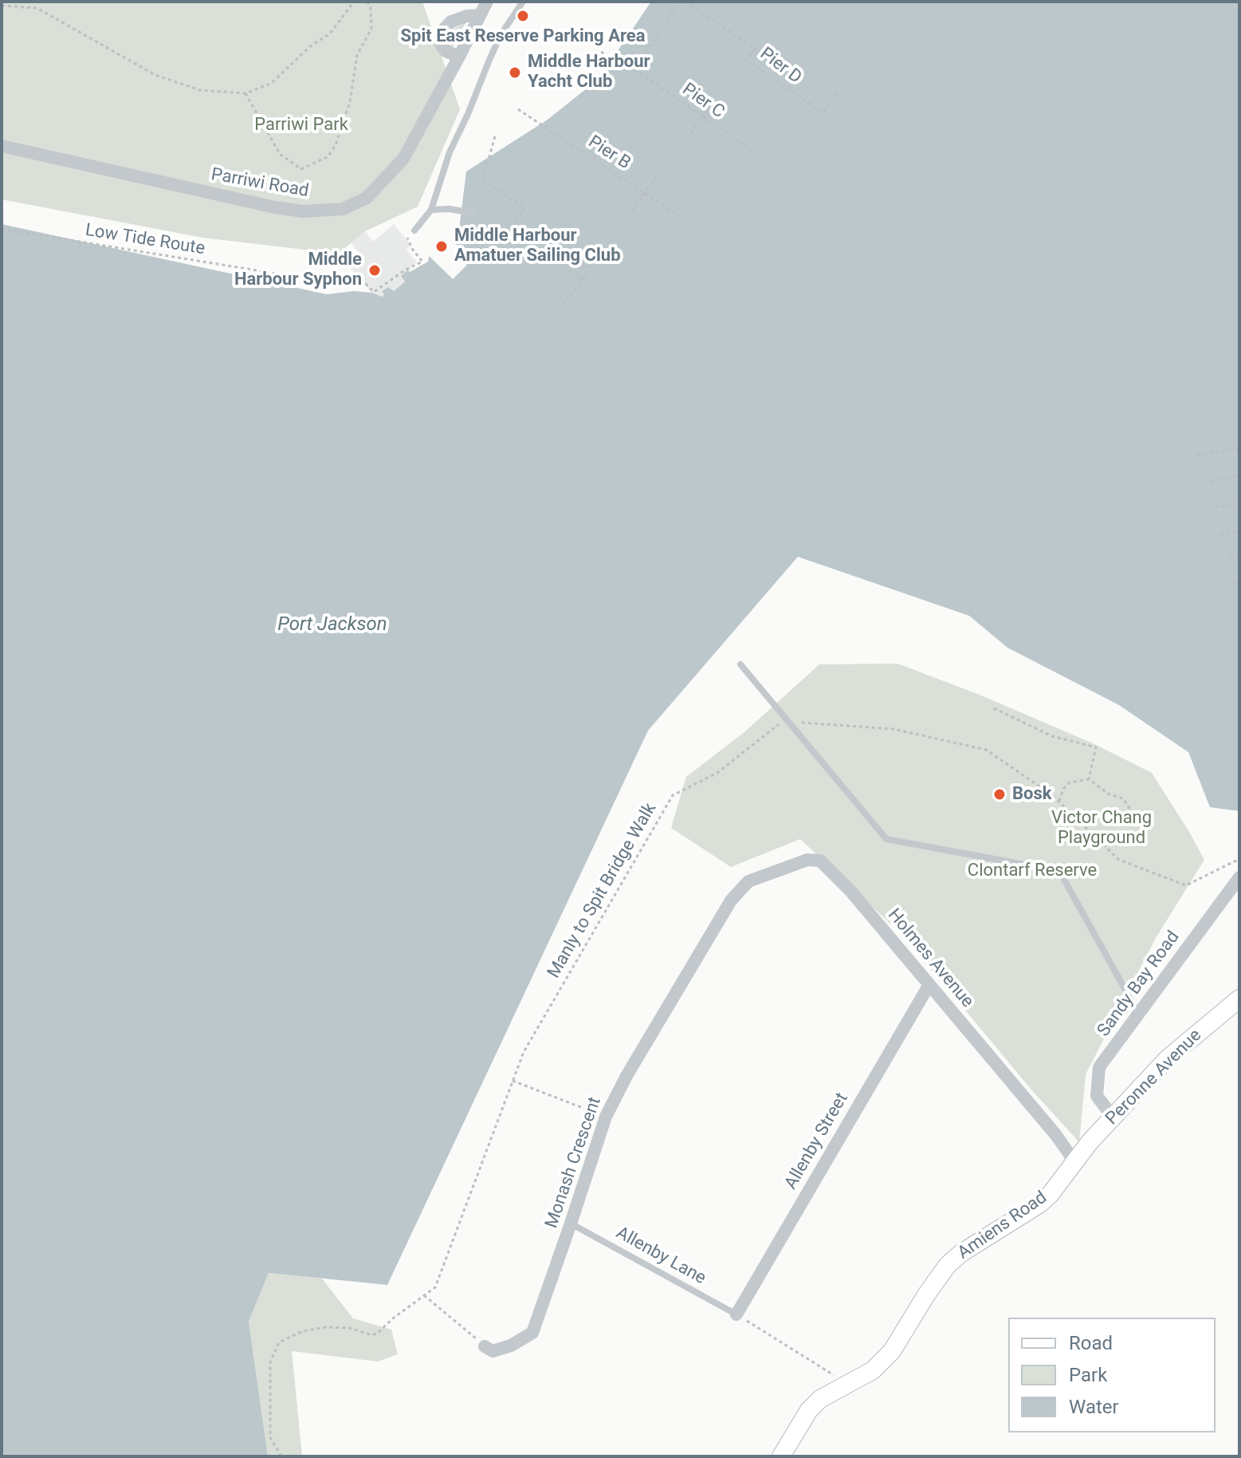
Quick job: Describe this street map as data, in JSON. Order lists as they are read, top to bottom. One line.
{"streets":{"street":["Parriwi Road","Holmes Avenue","Sandy Bay Road","Peronne Avenue","Allenby Street","Monash Crescent","Amiens Road"],"lane":["Allenby Lane"],"path":["Pier D","Pier C","Pier B","Low Tide Route","Manly to Spit Bridge Walk"]},"crossings":[["Holmes Avenue","Peronne Avenue"],["Holmes Avenue","Allenby Street"],["Holmes Avenue","Monash Crescent"],["Holmes Avenue","Amiens Road"],["Sandy Bay Road","Peronne Avenue"],["Peronne Avenue","Amiens Road"],["Allenby Street","Allenby Lane"],["Monash Crescent","Allenby Lane"]],"water":["Port Jackson"],"parks":["Parriwi Park","Victor Chang Playground","Clontarf Reserve"],"places":["Spit East Reserve Parking Area","Middle Harbour Yacht Club","Middle Harbour Amatuer Sailing Club","Middle Harbour Syphon","Bosk"],"legend":["Road","Park","Water"]}
